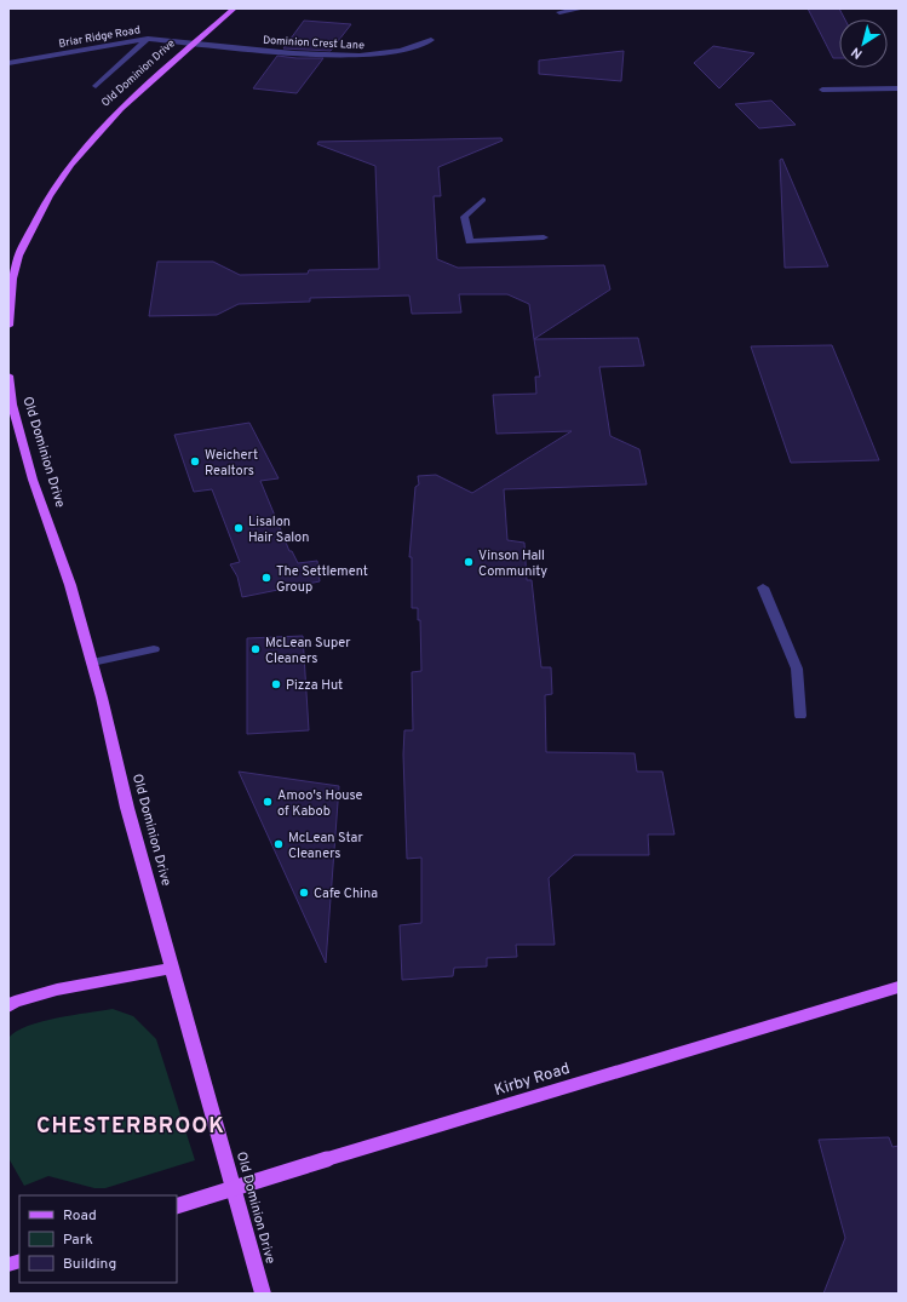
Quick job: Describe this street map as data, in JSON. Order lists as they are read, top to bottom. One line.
{"streets":{"main road":["Old Dominion Drive","Kirby Road"],"street":["Briar Ridge Road","Dominion Crest Lane"]},"crossings":[["Briar Ridge Road","Dominion Crest Lane"],["Briar Ridge Road","Old Dominion Drive"],["Dominion Crest Lane","Old Dominion Drive"]],"districts":["CHESTERBROOK"],"places":["Weichert Realtors","Lisalon Hair Salon","Vinson Hall Community","The Settlement Group","McLean Super Cleaners","Pizza Hut","Amoo's House of Kabob","McLean Star Cleaners","Cafe China"],"legend":["Road","Park","Building"],"north":"bottom left"}
